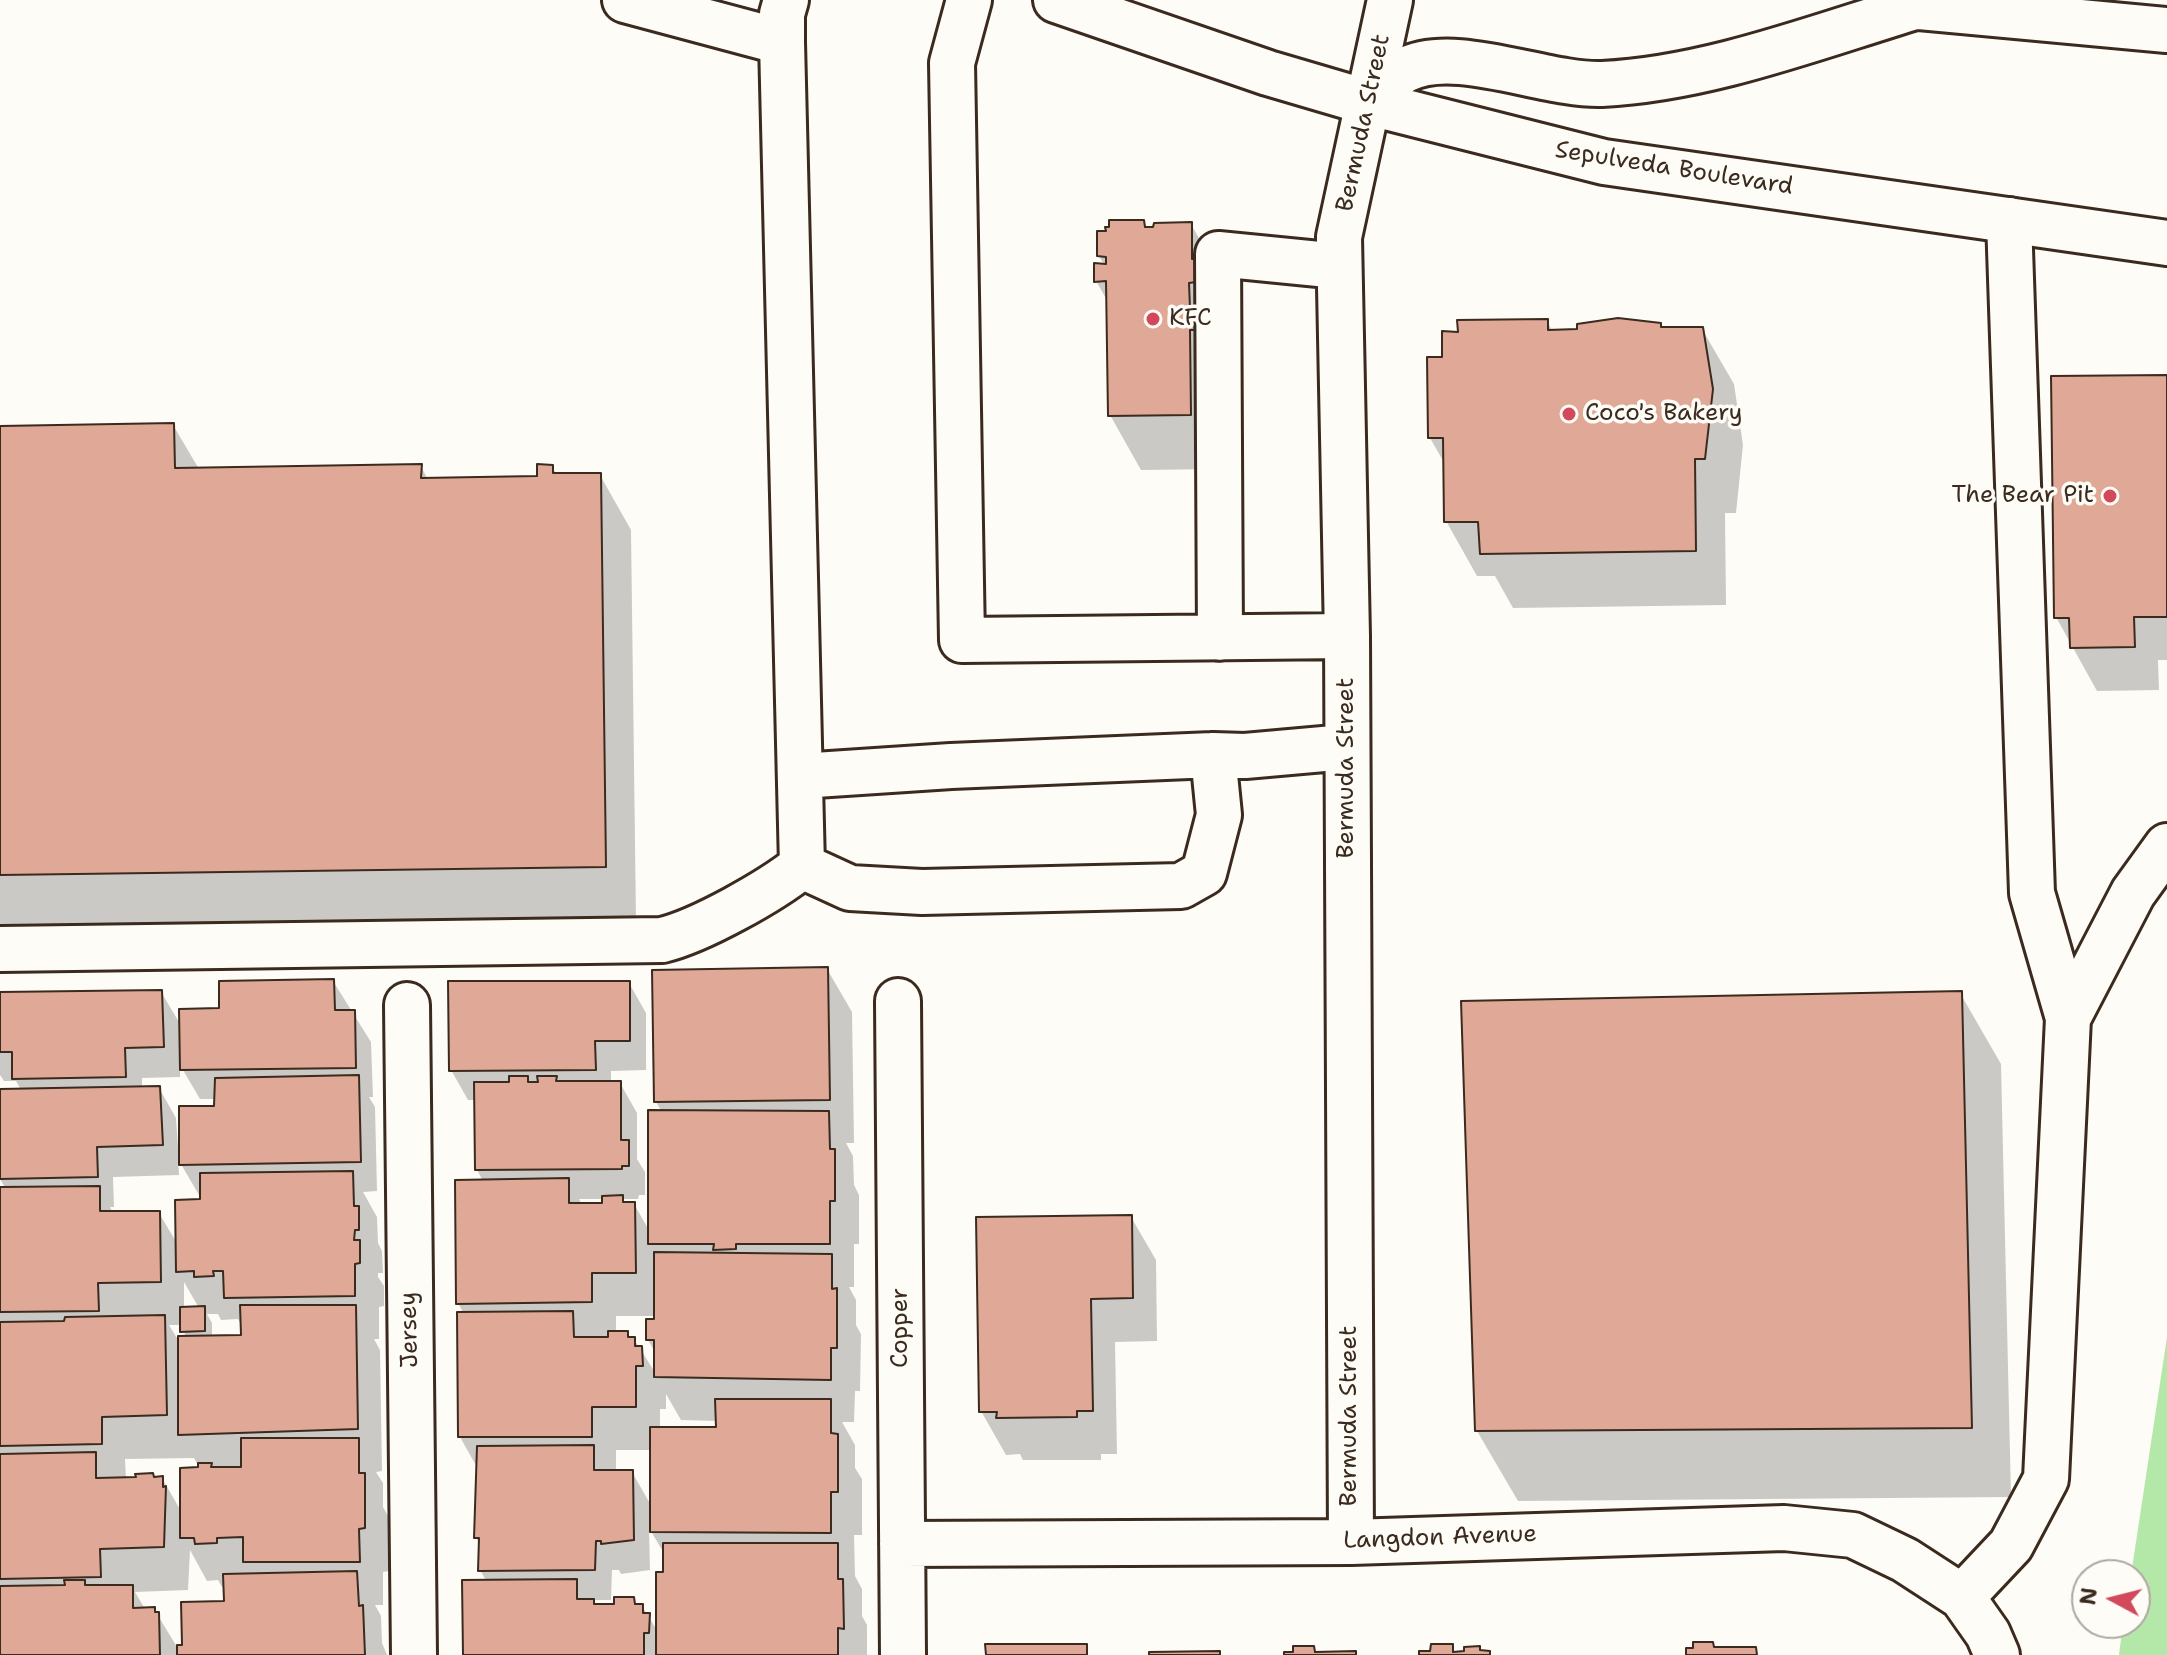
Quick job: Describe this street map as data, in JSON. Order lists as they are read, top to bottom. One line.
{"streets":{"street":["Bermuda Street","Sepulveda Boulevard","Copper","Jersey","Langdon Avenue"]},"crossings":[["Bermuda Street","Sepulveda Boulevard"],["Bermuda Street","Langdon Avenue"],["Copper","Langdon Avenue"]],"places":["KFC","Coco's Bakery","The Bear Pit"],"north":"left"}
